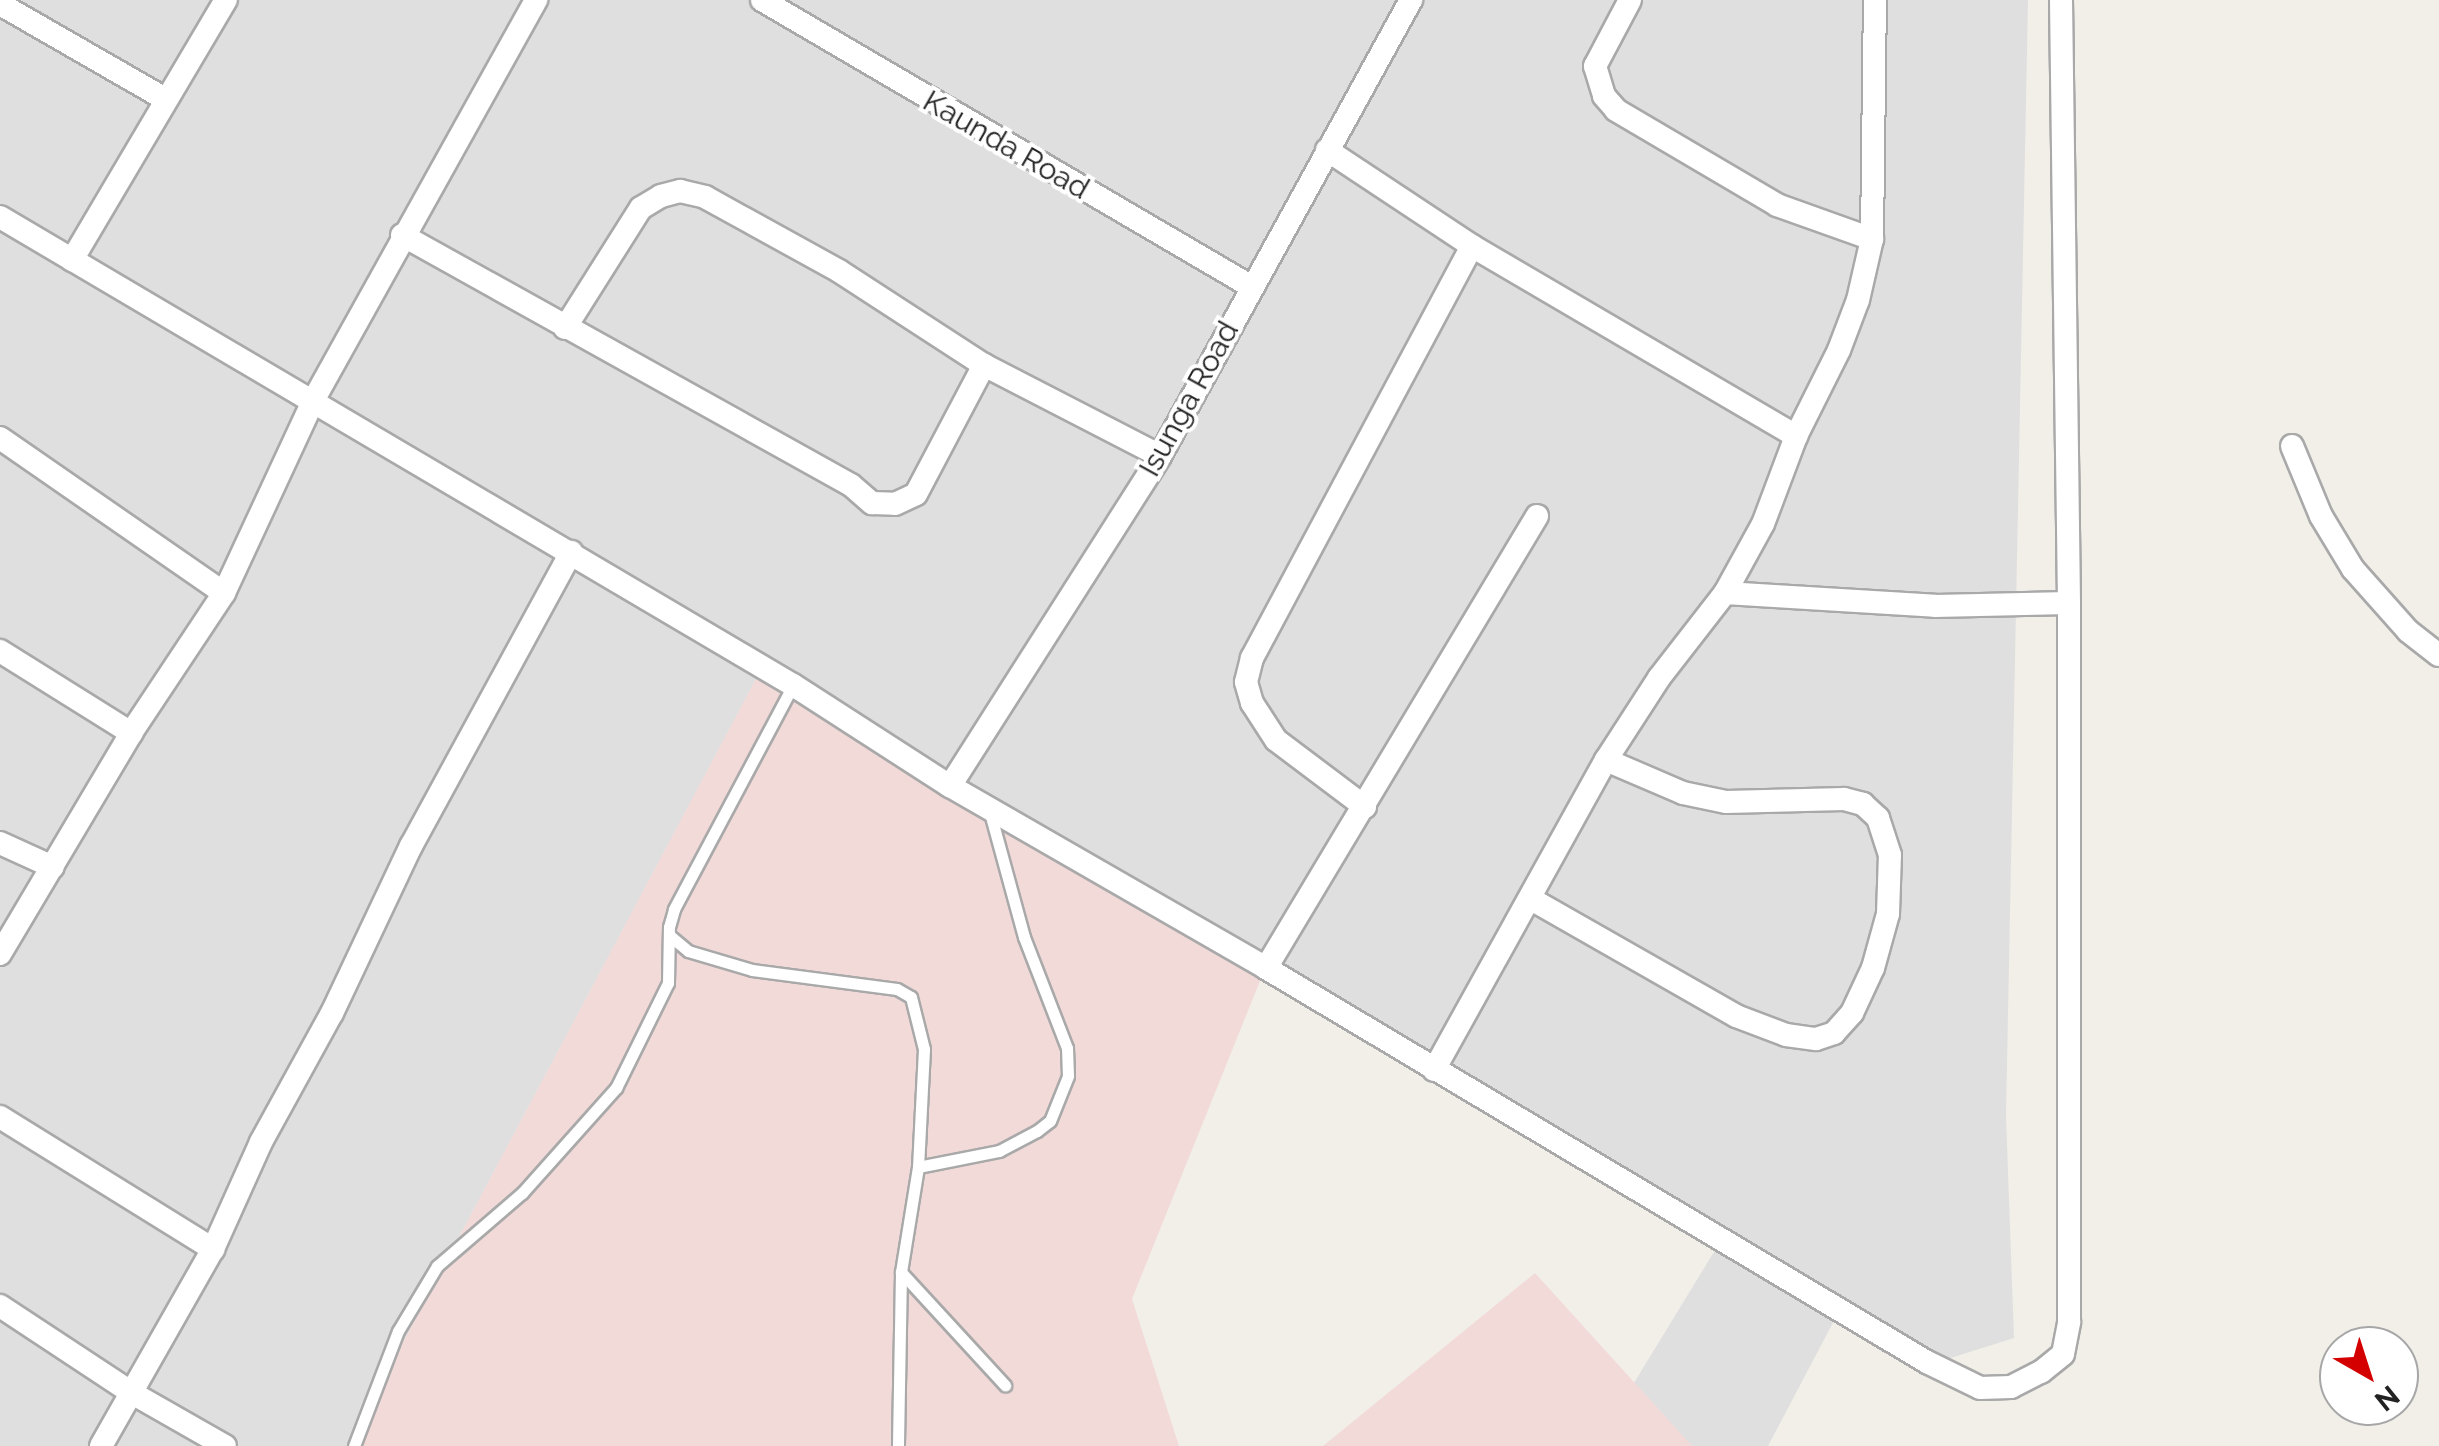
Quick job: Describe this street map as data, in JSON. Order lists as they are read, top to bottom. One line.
{"streets":{"street":["Kaunda Road","Isunga Road"]},"crossings":[["Kaunda Road","Isunga Road"]],"north":"bottom right"}
